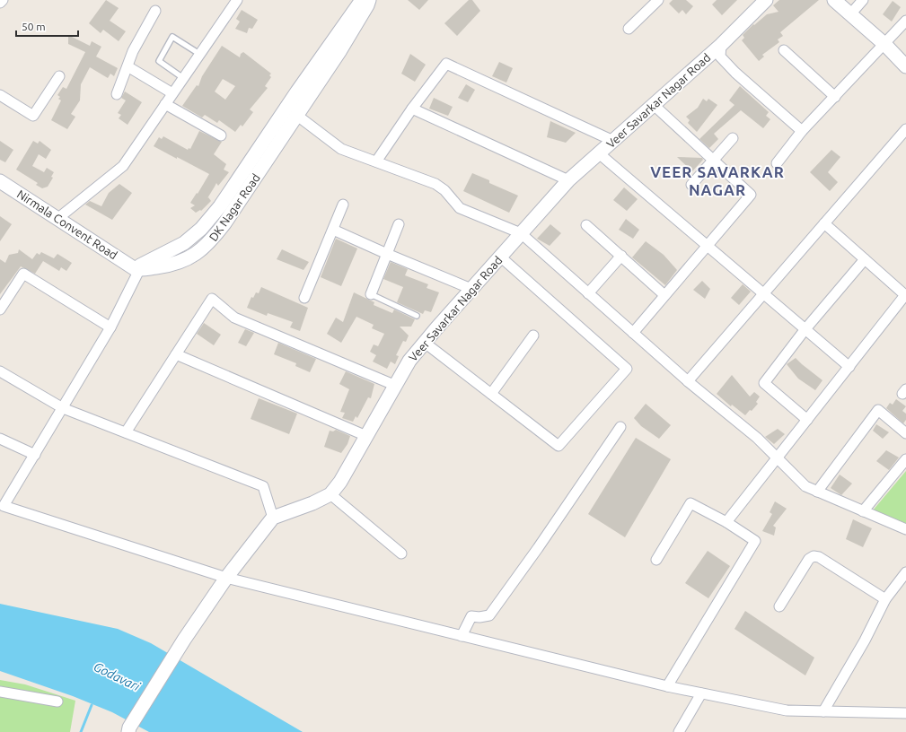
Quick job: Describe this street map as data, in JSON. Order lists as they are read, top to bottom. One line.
{"streets":{"street":["Veer Savarkar Nagar Road","DK Nagar Road","Nirmala Convent Road"]},"crossings":[["DK Nagar Road","Nirmala Convent Road"]],"districts":["VEER SAVARKAR NAGAR"],"water":["Godavari"],"scale_bar":"50 m"}
